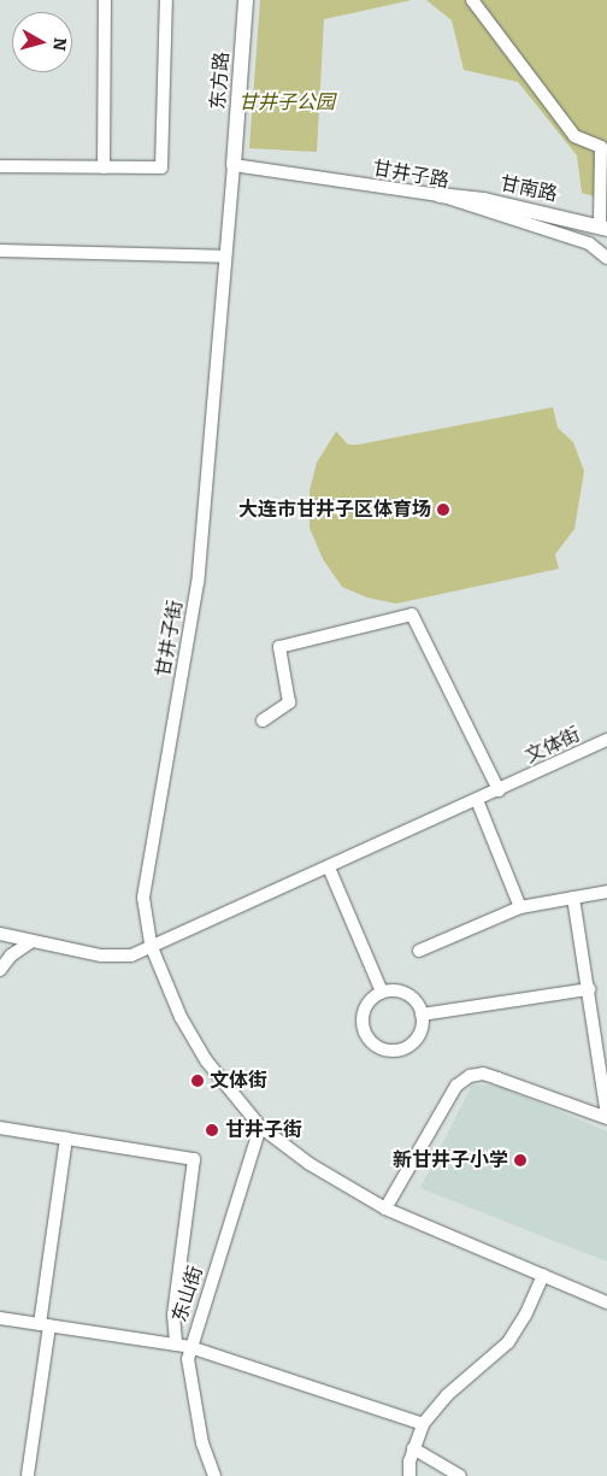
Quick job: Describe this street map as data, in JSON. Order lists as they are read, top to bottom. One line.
{"streets":{"main road":["东方路","甘南路"],"street":["甘井子路","甘井子街","文体街","东山街"]},"crossings":[["东方路","甘井子路"],["东方路","甘井子街"],["甘井子路","甘南路"],["甘井子路","甘井子街"],["甘井子街","文体街"],["甘井子街","东山街"]],"parks":["甘井子公园"],"places":["大连市甘井子区体育场","文体街","甘井子街","新甘井子小学"],"north":"right"}
